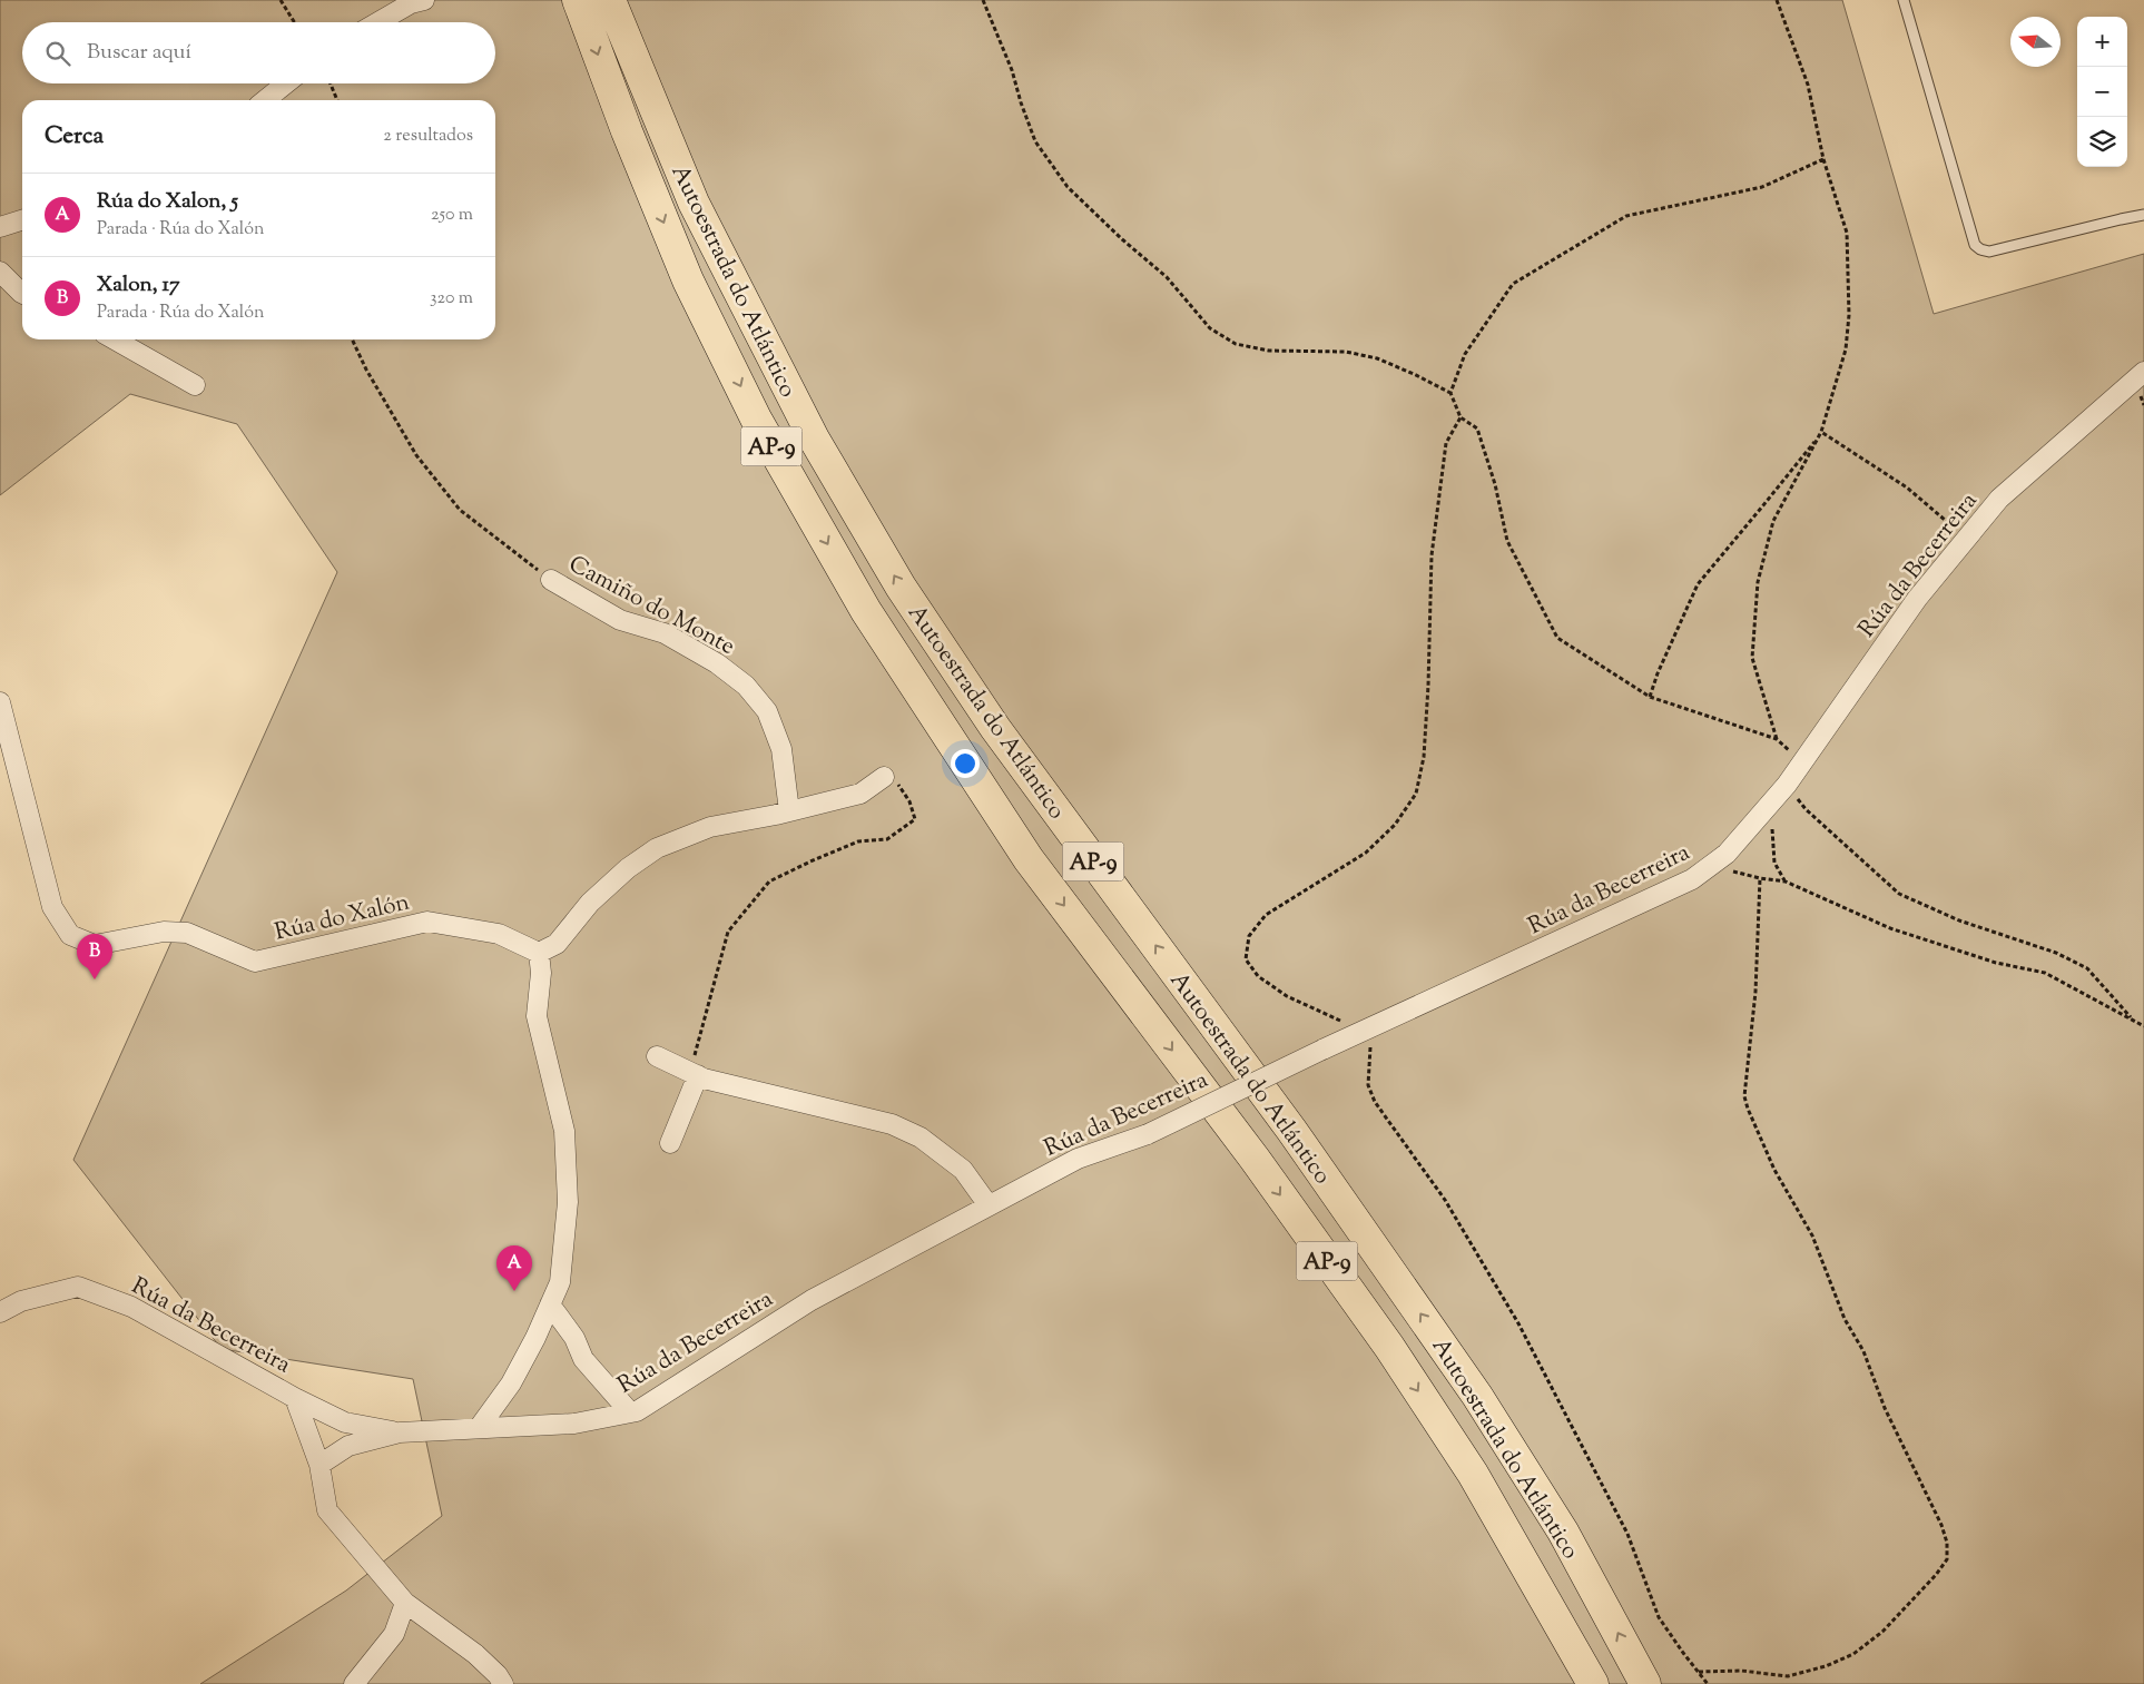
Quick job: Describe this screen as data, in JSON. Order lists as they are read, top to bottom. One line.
{"streets":{"highway":["Autoestrada do Atlántico","AP-9"],"street":["Rúa da Becerreira","Camiño do Monte","Rúa do Xalón"]},"north":"left","page":{"map_buttons":["+","−"],"search":"Buscar aquí","heading":["Cerca","2 resultados"],"list":[{"mark":"A","name":"Rúa do Xalon, 5","note":"Parada · Rúa do Xalón","value":"250 m"},{"mark":"B","name":"Xalon, 17","note":"Parada · Rúa do Xalón","value":"320 m"}],"pins":["B","A"]}}
